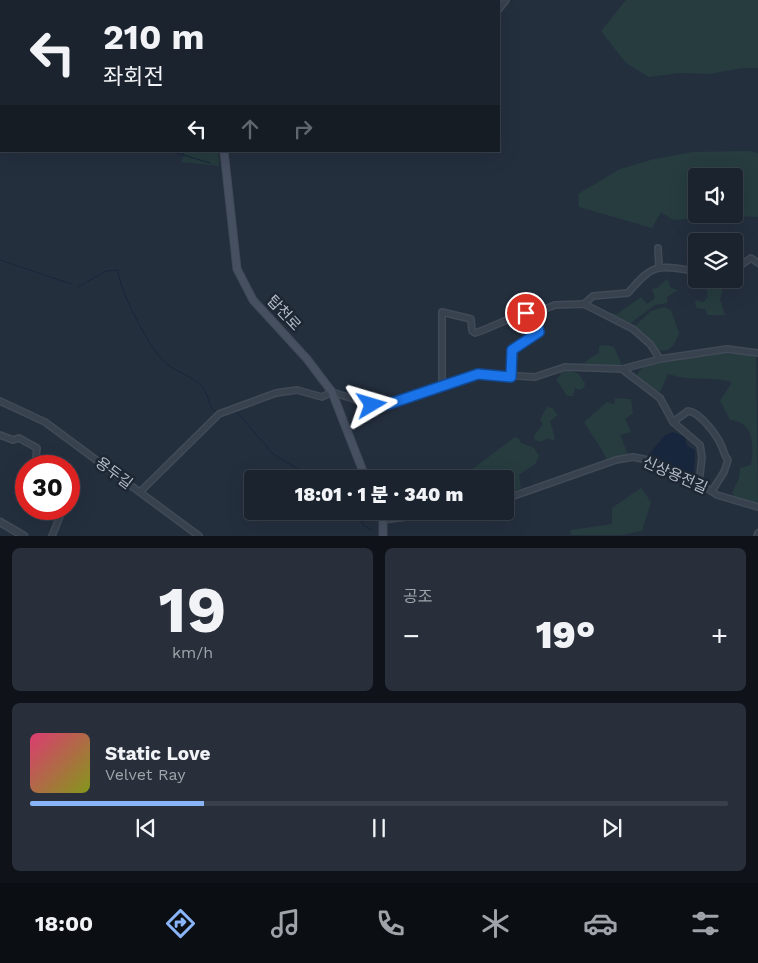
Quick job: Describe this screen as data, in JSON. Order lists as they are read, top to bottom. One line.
{"streets":{"main road":["탑천로"],"street":["용두길","신상용전길"]},"page":{"turn":["210 m","좌회전"],"limit":"30","trip":"18:01 · 1 분 · 340 m","tile":[["19","km/h"],"공조"],"heat":["−","19°","+"],"song":["Static Love","Velvet Ray"],"tabs":"18:00"}}
